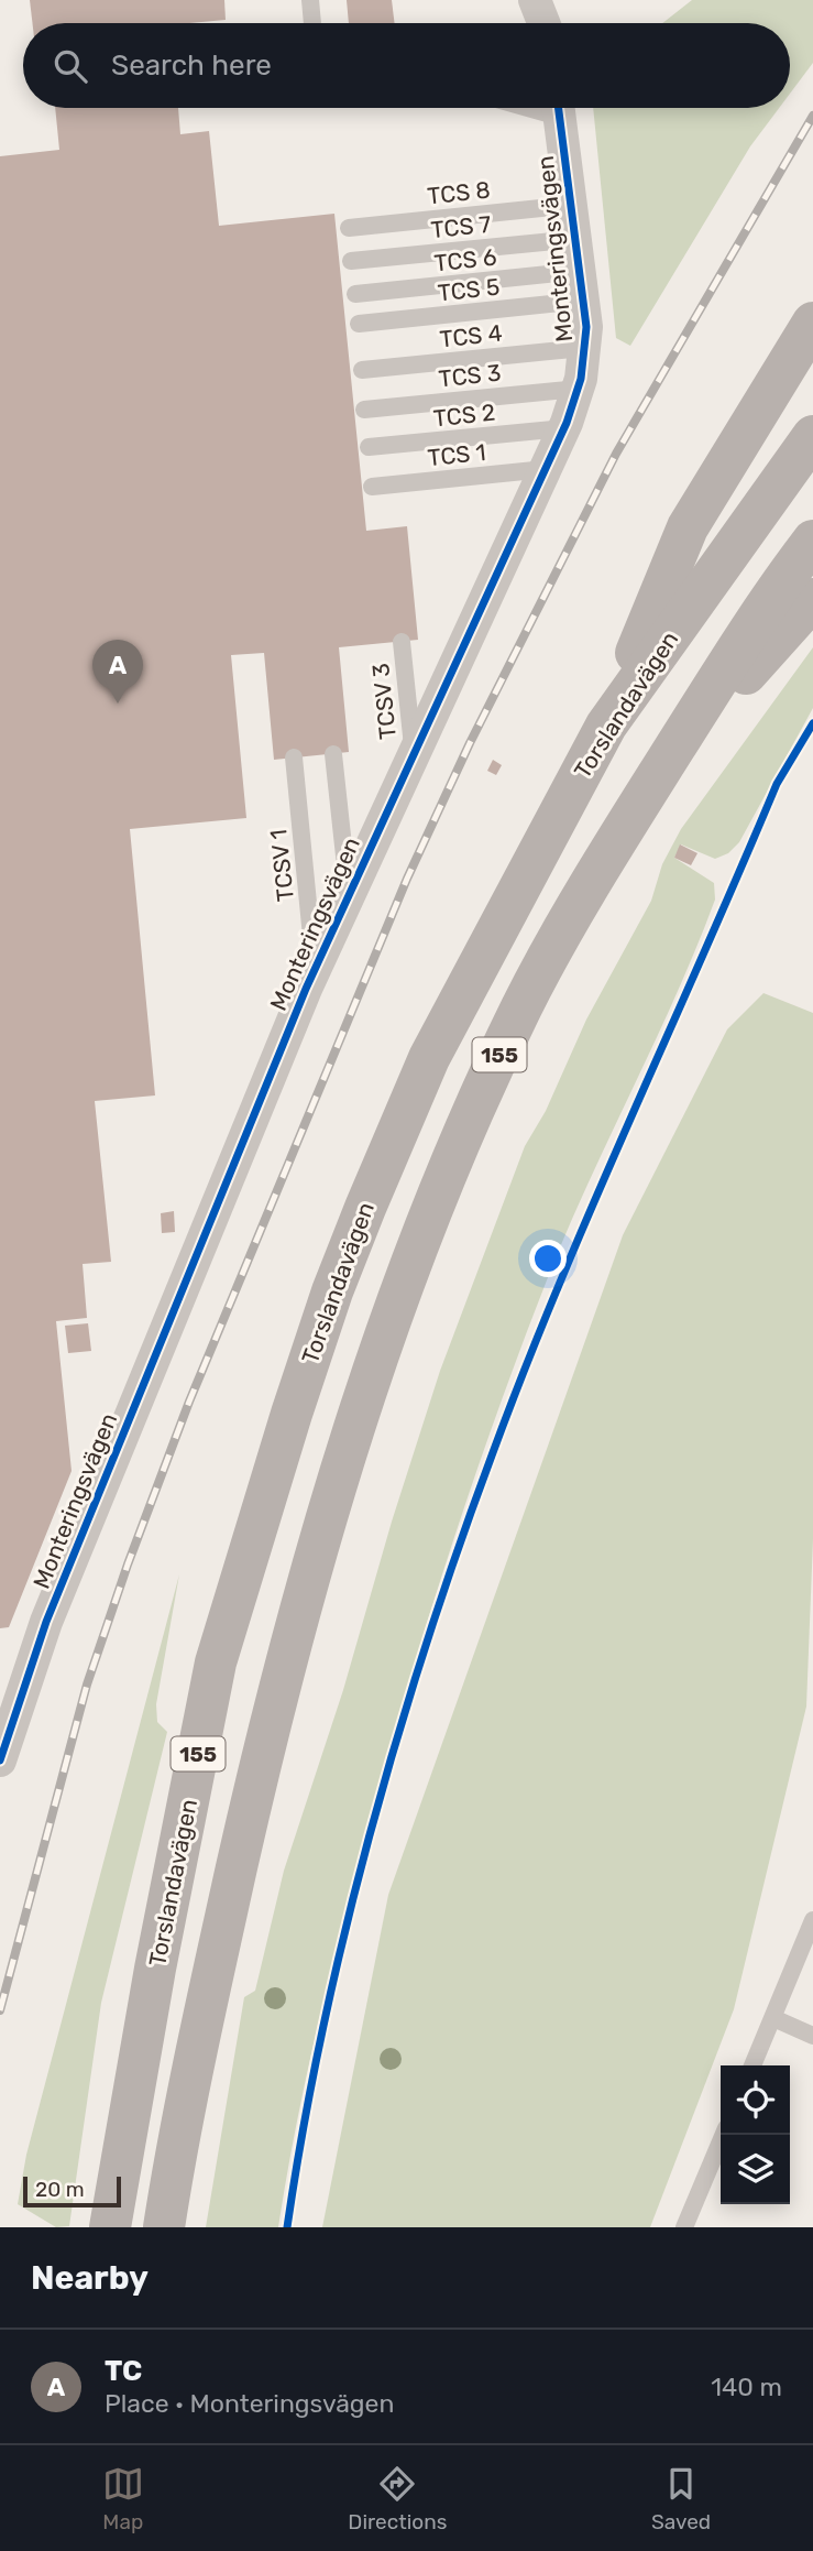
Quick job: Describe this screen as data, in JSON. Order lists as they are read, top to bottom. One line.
{"streets":{"main road":["Torslandavägen","155"],"street":["Monteringsvägen"],"lane":["TCS 8","TCS 7","TCS 6","TCS 5","TCS 4","TCS 3","TCS 2","TCS 1","TCSV 3","TCSV 1"]},"crossings":[["TCS 8","Monteringsvägen"],["TCS 7","Monteringsvägen"],["TCS 7","TCS 6"],["TCS 7","TCS 5"],["Monteringsvägen","TCS 6"],["Monteringsvägen","TCS 5"],["Monteringsvägen","TCS 4"],["Monteringsvägen","TCS 3"],["Monteringsvägen","TCS 2"],["Monteringsvägen","TCS 1"],["Monteringsvägen","TCSV 3"],["Monteringsvägen","TCSV 1"],["TCS 6","TCS 5"]],"scale_bar":"20 m","page":{"search":"Search here","pins":"A","scale":"20 m","heading":"Nearby","list":[{"mark":"A","name":"TC","note":"Place · Monteringsvägen","value":"140 m"}],"nav":["Map","Directions","Saved"]}}
